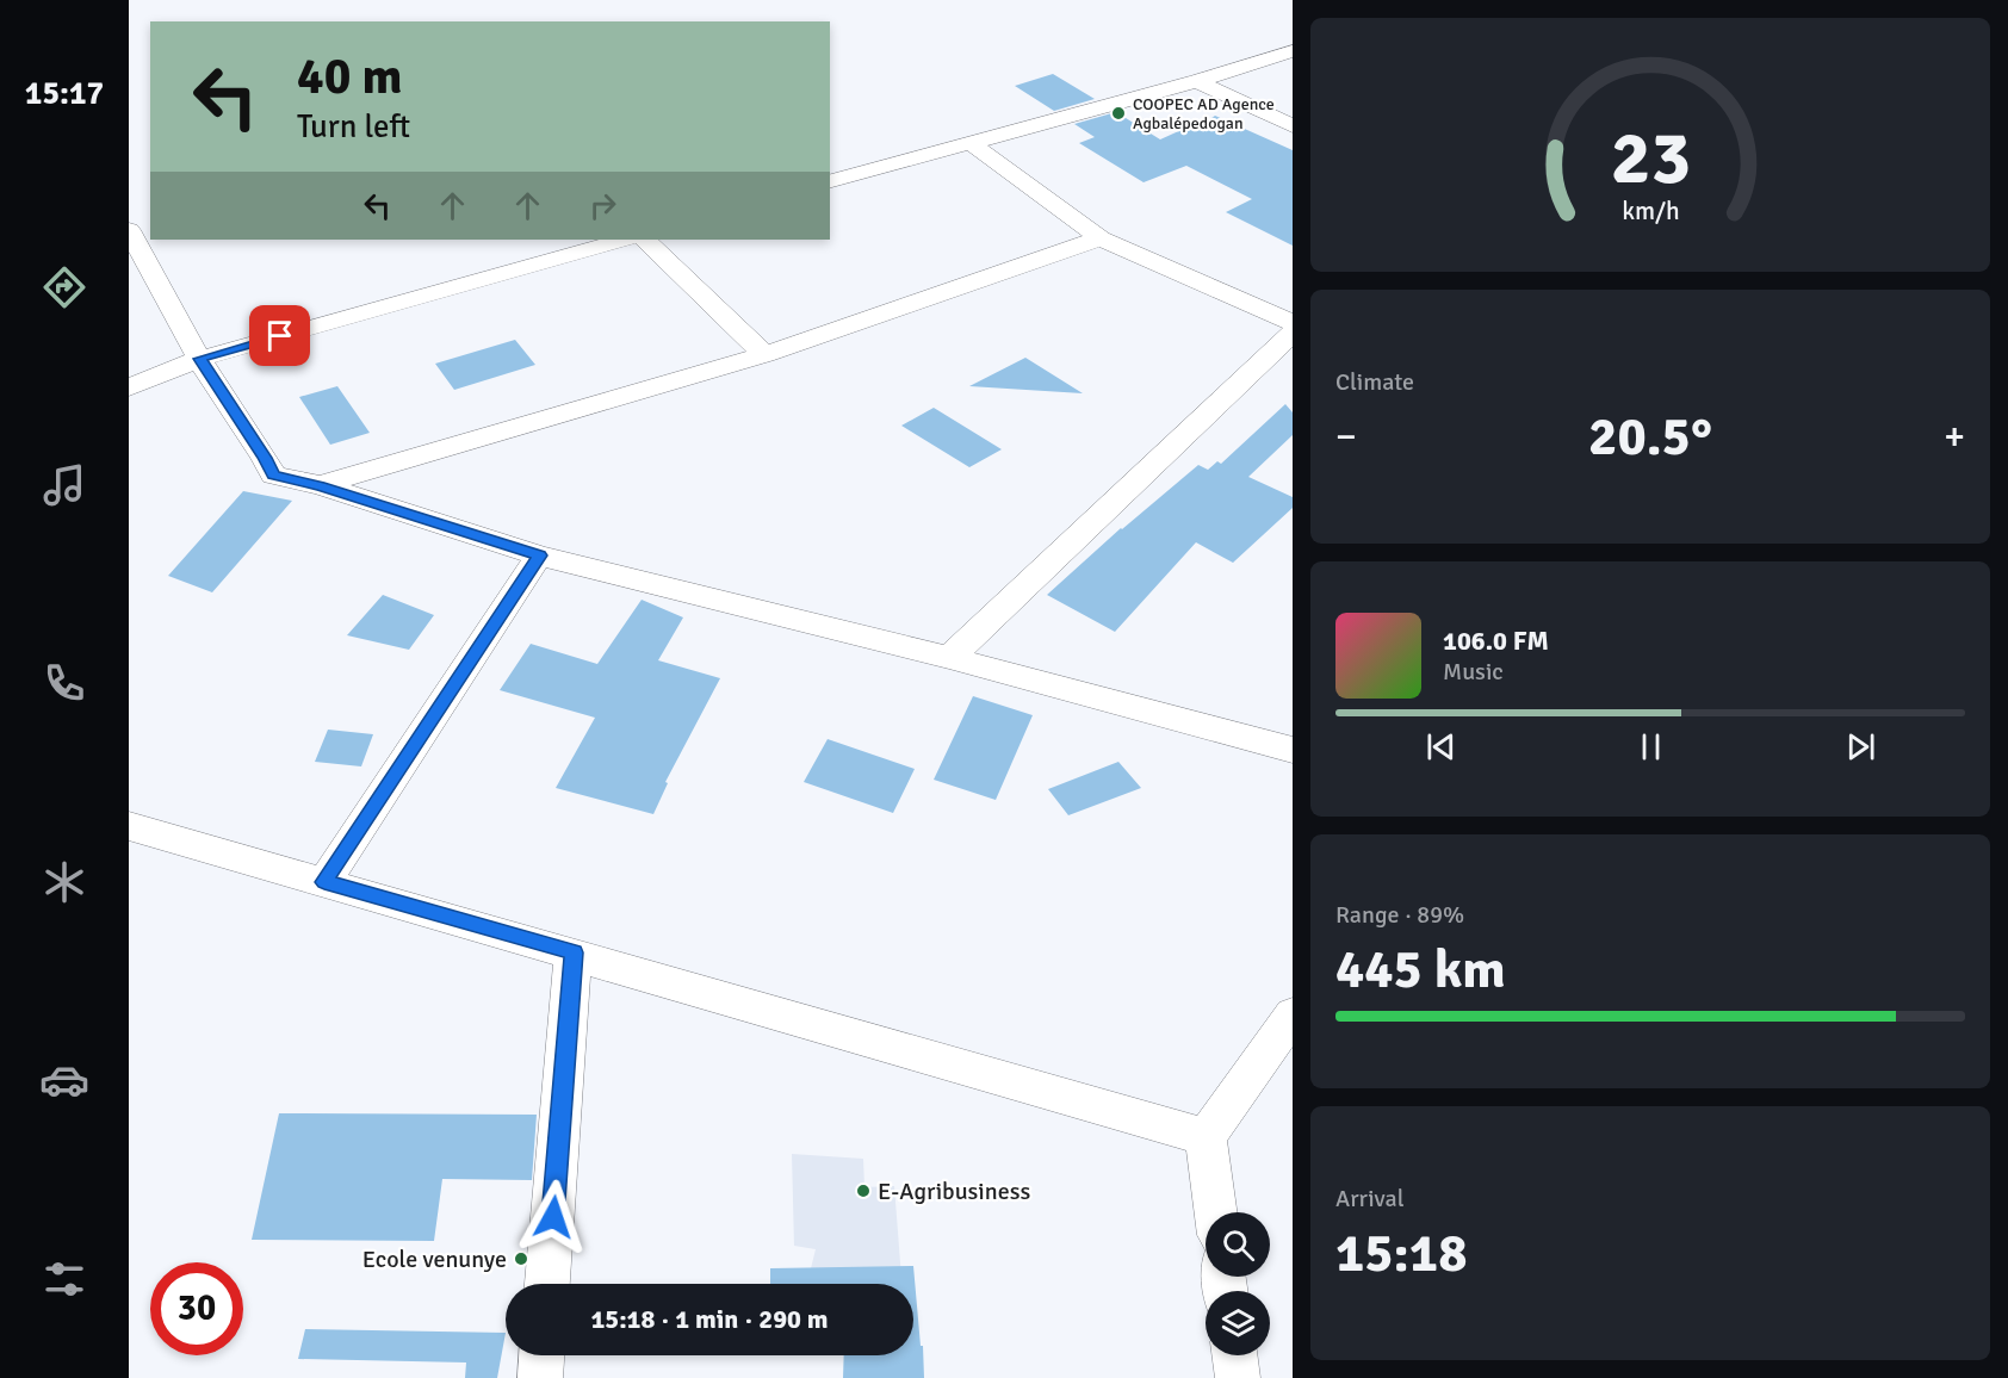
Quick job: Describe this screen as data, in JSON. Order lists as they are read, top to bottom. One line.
{"places":["COOPEC AD Agence Agbalépedogan","E-Agribusiness","Ecole venunye"],"page":{"tabs":"15:17","turn":["40 m","Turn left"],"tile":["Climate",["Range · 89%","445 km"],["Arrival","15:18"]],"heat":["−","20.5°","+"],"song":["106.0 FM","Music"],"limit":"30","trip":"15:18 · 1 min · 290 m","gauge":["23","km/h"]}}
